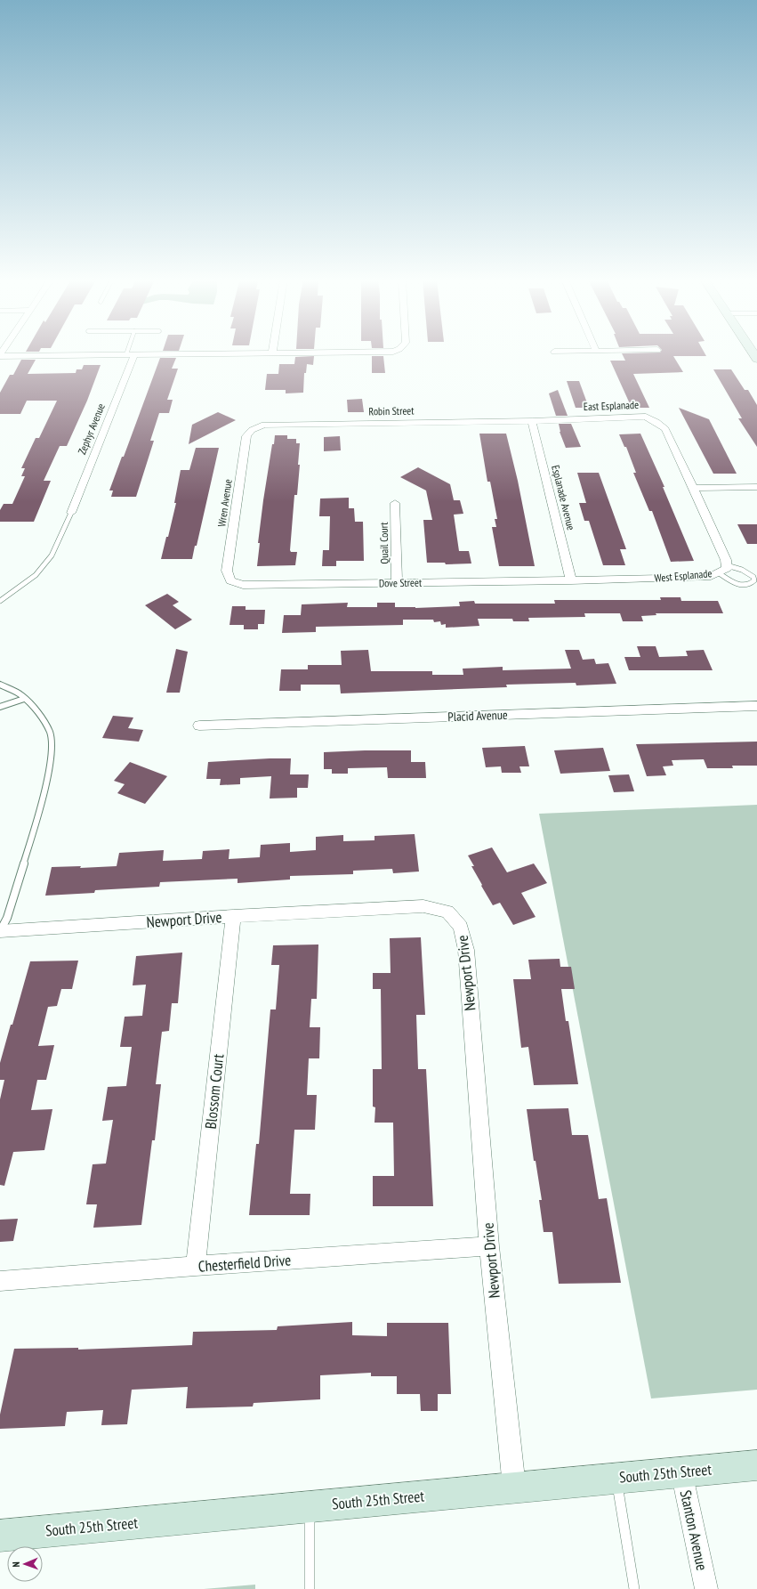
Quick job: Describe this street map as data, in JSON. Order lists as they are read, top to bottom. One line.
{"streets":{"main road":["South 25th Street"],"street":["East Esplanade","Robin Street","Zephyr Avenue","Esplanade Avenue","Wren Avenue","Quail Court","West Esplanade","Dove Street","Placid Avenue","Newport Drive","Blossom Court","Chesterfield Drive","Stanton Avenue"]},"crossings":[["East Esplanade","Robin Street"],["East Esplanade","Esplanade Avenue"],["East Esplanade","West Esplanade"],["Robin Street","Esplanade Avenue"],["Robin Street","Wren Avenue"],["Esplanade Avenue","West Esplanade"],["Esplanade Avenue","Dove Street"],["Wren Avenue","Dove Street"],["Quail Court","Dove Street"],["West Esplanade","Dove Street"],["Newport Drive","Blossom Court"],["Newport Drive","Chesterfield Drive"],["Newport Drive","South 25th Street"],["Blossom Court","Chesterfield Drive"],["South 25th Street","Stanton Avenue"]],"north":"left"}
